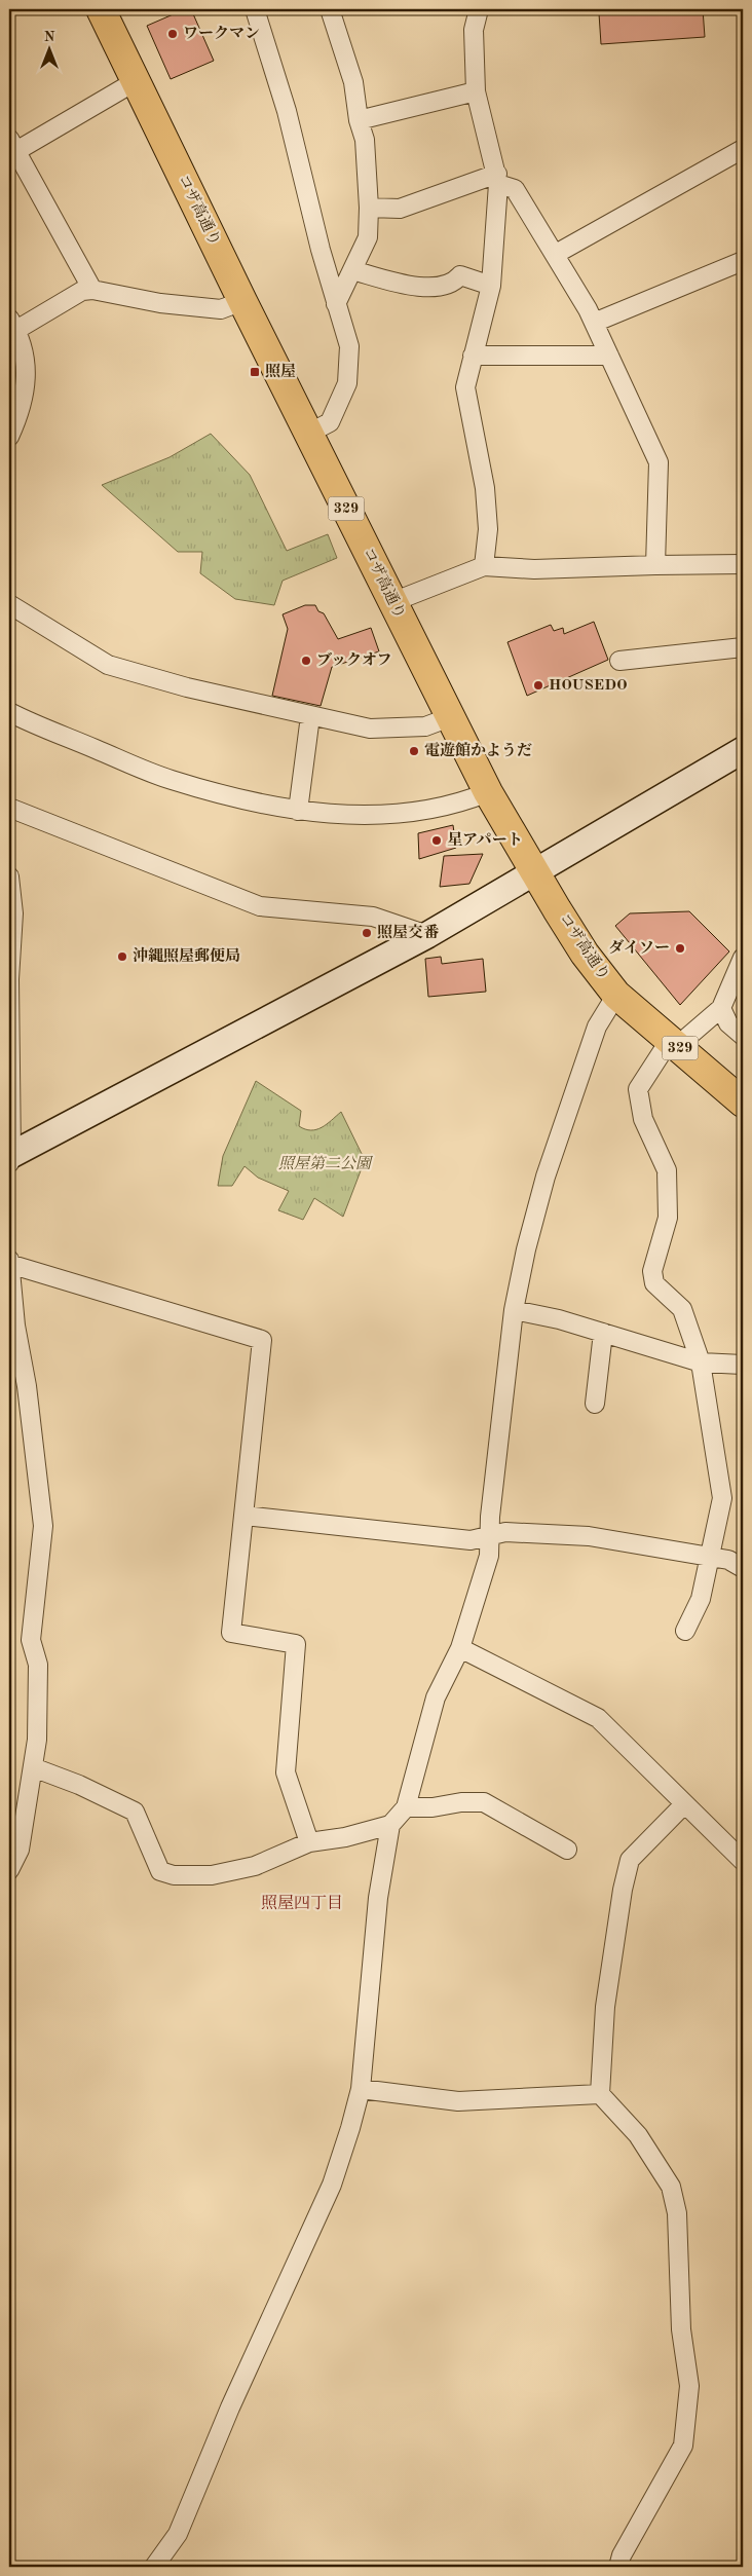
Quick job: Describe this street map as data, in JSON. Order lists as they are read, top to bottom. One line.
{"streets":{"highway":["コザ高通り","329"]},"districts":["照屋四丁目"],"parks":["照屋第二公園"],"places":{"other":["ワークマン","ブックオフ","HOUSEDO","電遊館かようだ","星アパート","照屋交番","ダイソー","沖縄照屋郵便局"],"transit":["照屋"]},"north":"top"}
